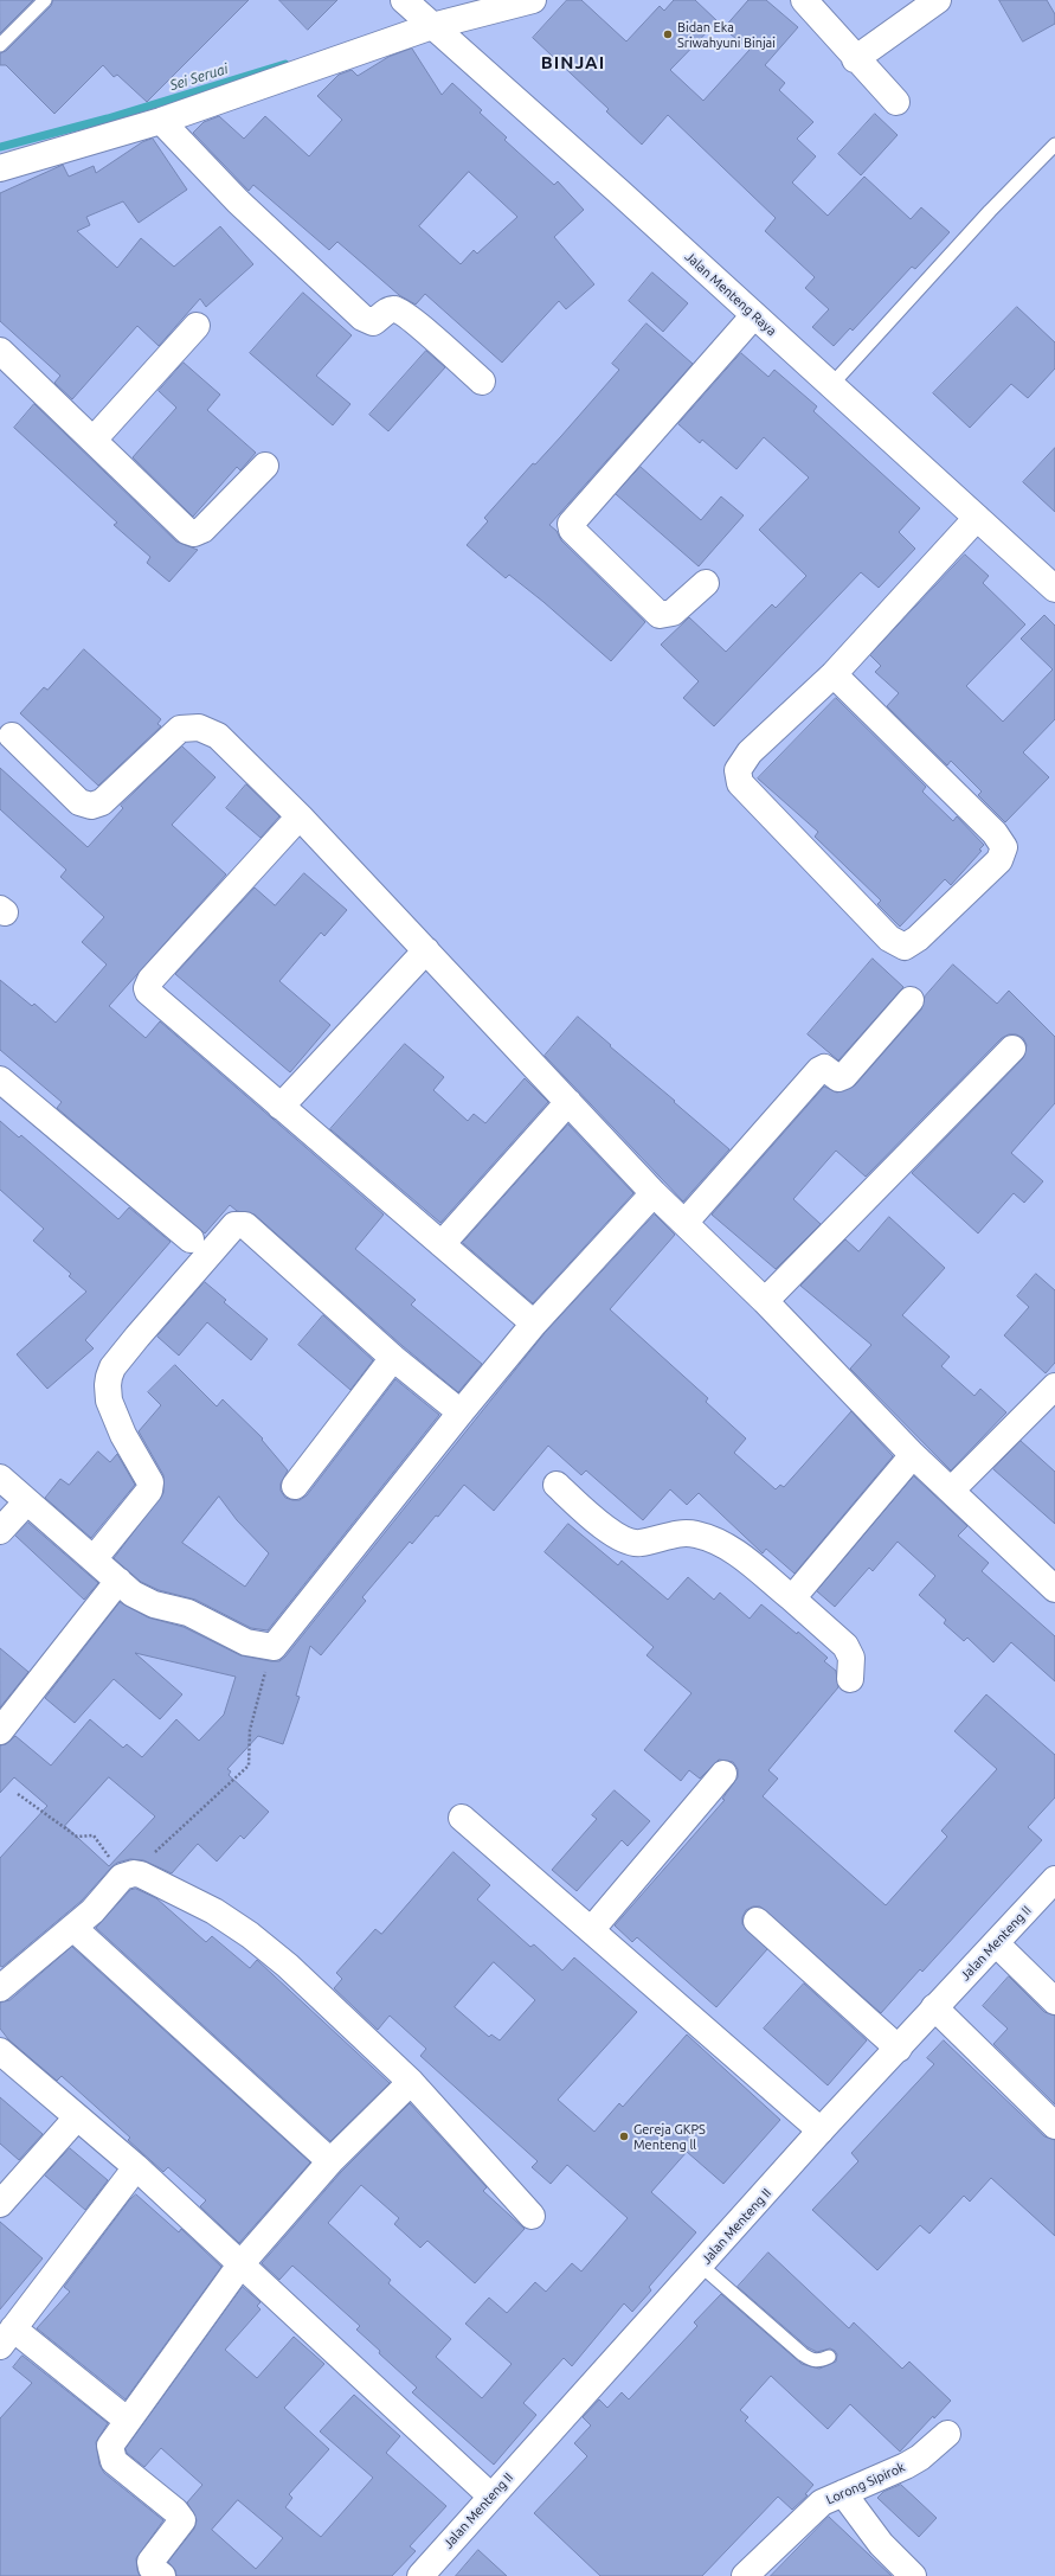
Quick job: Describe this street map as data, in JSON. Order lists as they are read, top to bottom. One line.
{"streets":{"street":["Jalan Menteng Raya","Jalan Menteng II","Lorong Sipirok"]},"districts":["BINJAI"],"water":["Sei Seruai"],"places":["Bidan Eka Sriwahyuni Binjai","Gereja GKPS Menteng ll"]}
